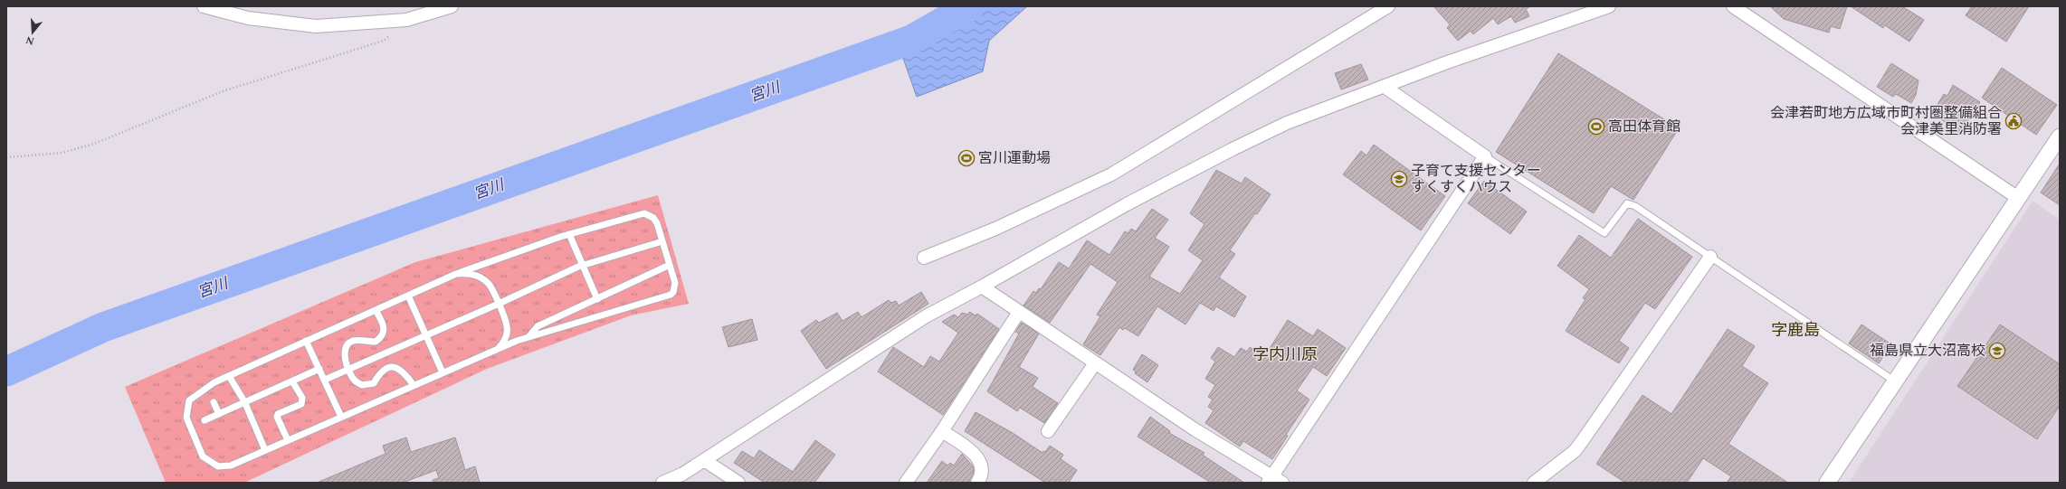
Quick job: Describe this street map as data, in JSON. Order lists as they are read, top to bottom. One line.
{"districts":["字鹿島","字内川原"],"water":["宮川"],"places":{"public building":["会津若町地方広域市町村圏整備組合 会津美里消防署"],"sports":["高田体育館","宮川運動場"],"school or university":["子育て支援センター すくすくハウス","福島県立大沼高校"]},"north":"bottom"}
